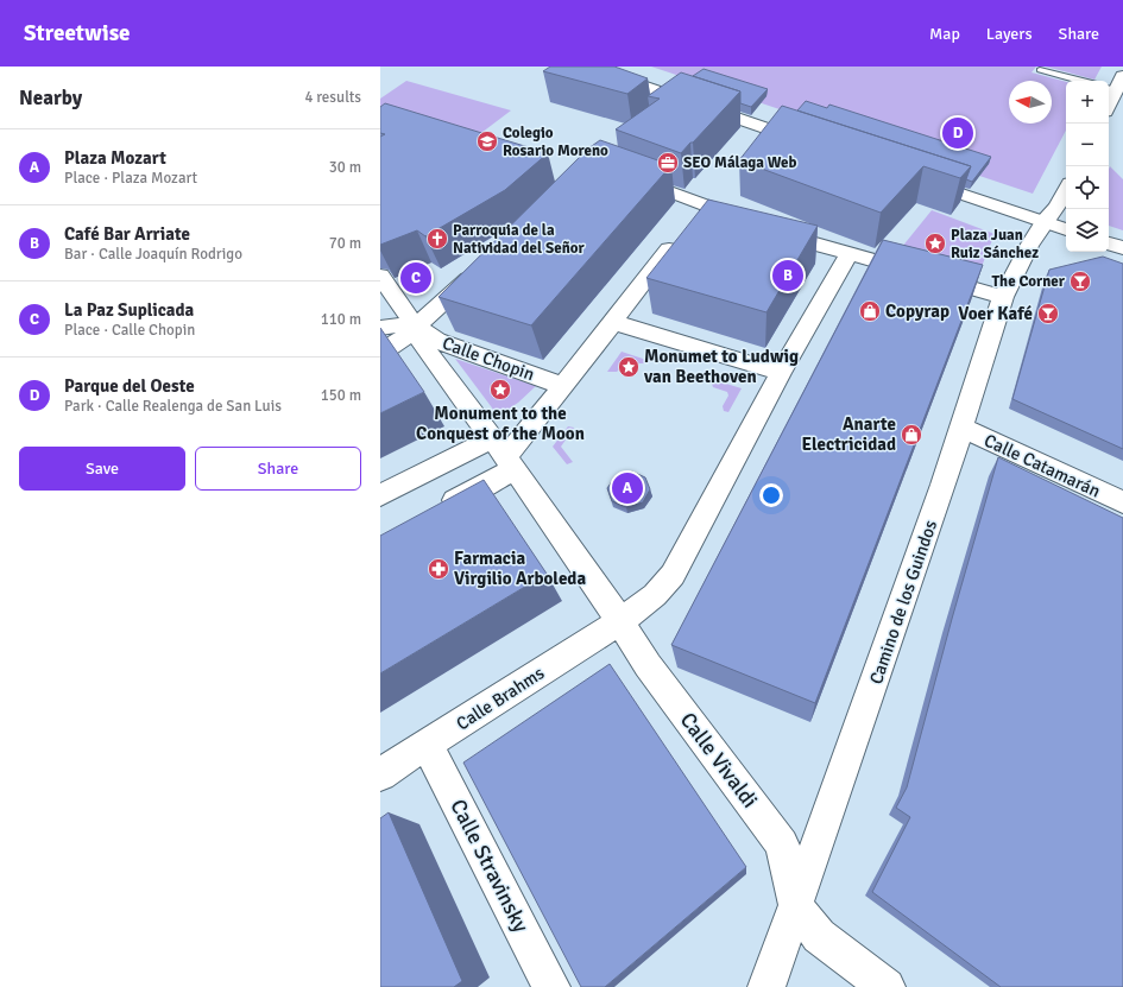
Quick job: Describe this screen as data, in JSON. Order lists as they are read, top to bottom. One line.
{"streets":{"street":["Calle Chopin","Calle Catamarán","Camino de los Guindos","Calle Brahms","Calle Vivaldi","Calle Stravinsky"]},"crossings":[["Calle Chopin","Calle Brahms"],["Calle Chopin","Calle Vivaldi"],["Calle Catamarán","Camino de los Guindos"],["Camino de los Guindos","Calle Vivaldi"],["Calle Brahms","Calle Vivaldi"],["Calle Brahms","Calle Stravinsky"]],"places":{"school or university":["Colegio Rosario Moreno"],"office":["SEO Málaga Web"],"church":["Parroquia de la Natividad del Señor"],"place":["Plaza Juan Ruiz Sánchez","Monumet to Ludwig van Beethoven","Monument to the Conquest of the Moon"],"bar":["The Corner","Voer Kafé"],"shop":["Copyrap","Anarte Electricidad"],"pharmacy":["Farmacia Virgilio Arboleda"]},"north":"left","page":{"header":"Streetwise","nav":["Map","Layers","Share"],"heading":["Nearby","4 results"],"map_buttons":["+","−"],"pins":["D","B","C","A"],"list":[{"mark":"A","name":"Plaza Mozart","note":"Place · Plaza Mozart","value":"30 m"},{"mark":"B","name":"Café Bar Arriate","note":"Bar · Calle Joaquín Rodrigo","value":"70 m"},{"mark":"C","name":"La Paz Suplicada","note":"Place · Calle Chopin","value":"110 m"},{"mark":"D","name":"Parque del Oeste","note":"Park · Calle Realenga de San Luis","value":"150 m"}],"buttons":["Save","Share"]}}
